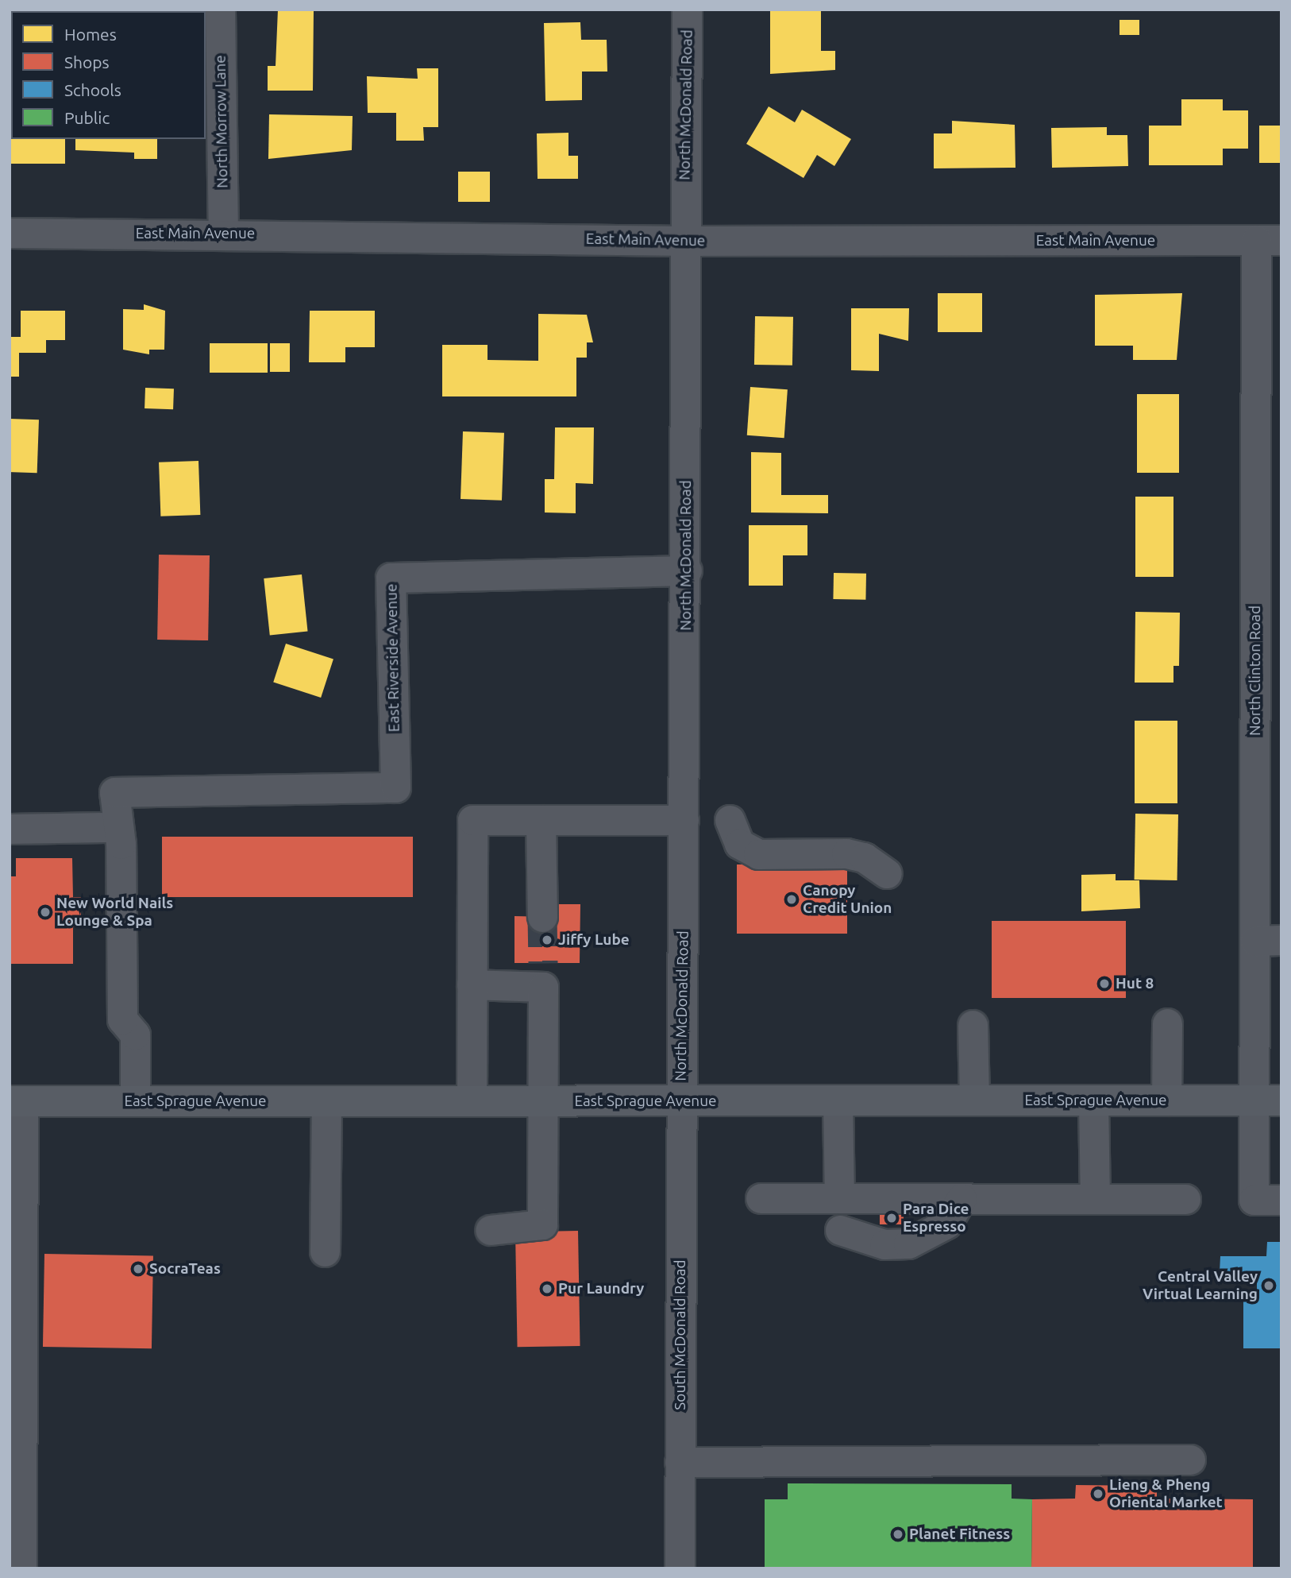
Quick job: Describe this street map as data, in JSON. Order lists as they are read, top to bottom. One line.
{"streets":{"main road":["East Sprague Avenue"],"street":["North McDonald Road","North Morrow Lane","East Main Avenue","East Riverside Avenue","North Clinton Road","South McDonald Road"]},"crossings":[["North McDonald Road","East Main Avenue"],["North McDonald Road","East Riverside Avenue"],["North McDonald Road","East Sprague Avenue"],["North McDonald Road","South McDonald Road"],["North Morrow Lane","East Main Avenue"],["East Main Avenue","North Clinton Road"],["North Clinton Road","East Sprague Avenue"],["East Sprague Avenue","South McDonald Road"]],"places":["Canopy Credit Union","New World Nails Lounge & Spa","Jiffy Lube","Hut 8","Para Dice Espresso","SocraTeas","Central Valley Virtual Learning","Pur Laundry","Lieng & Pheng Oriental Market","Planet Fitness"],"legend":["Homes","Shops","Schools","Public"]}
